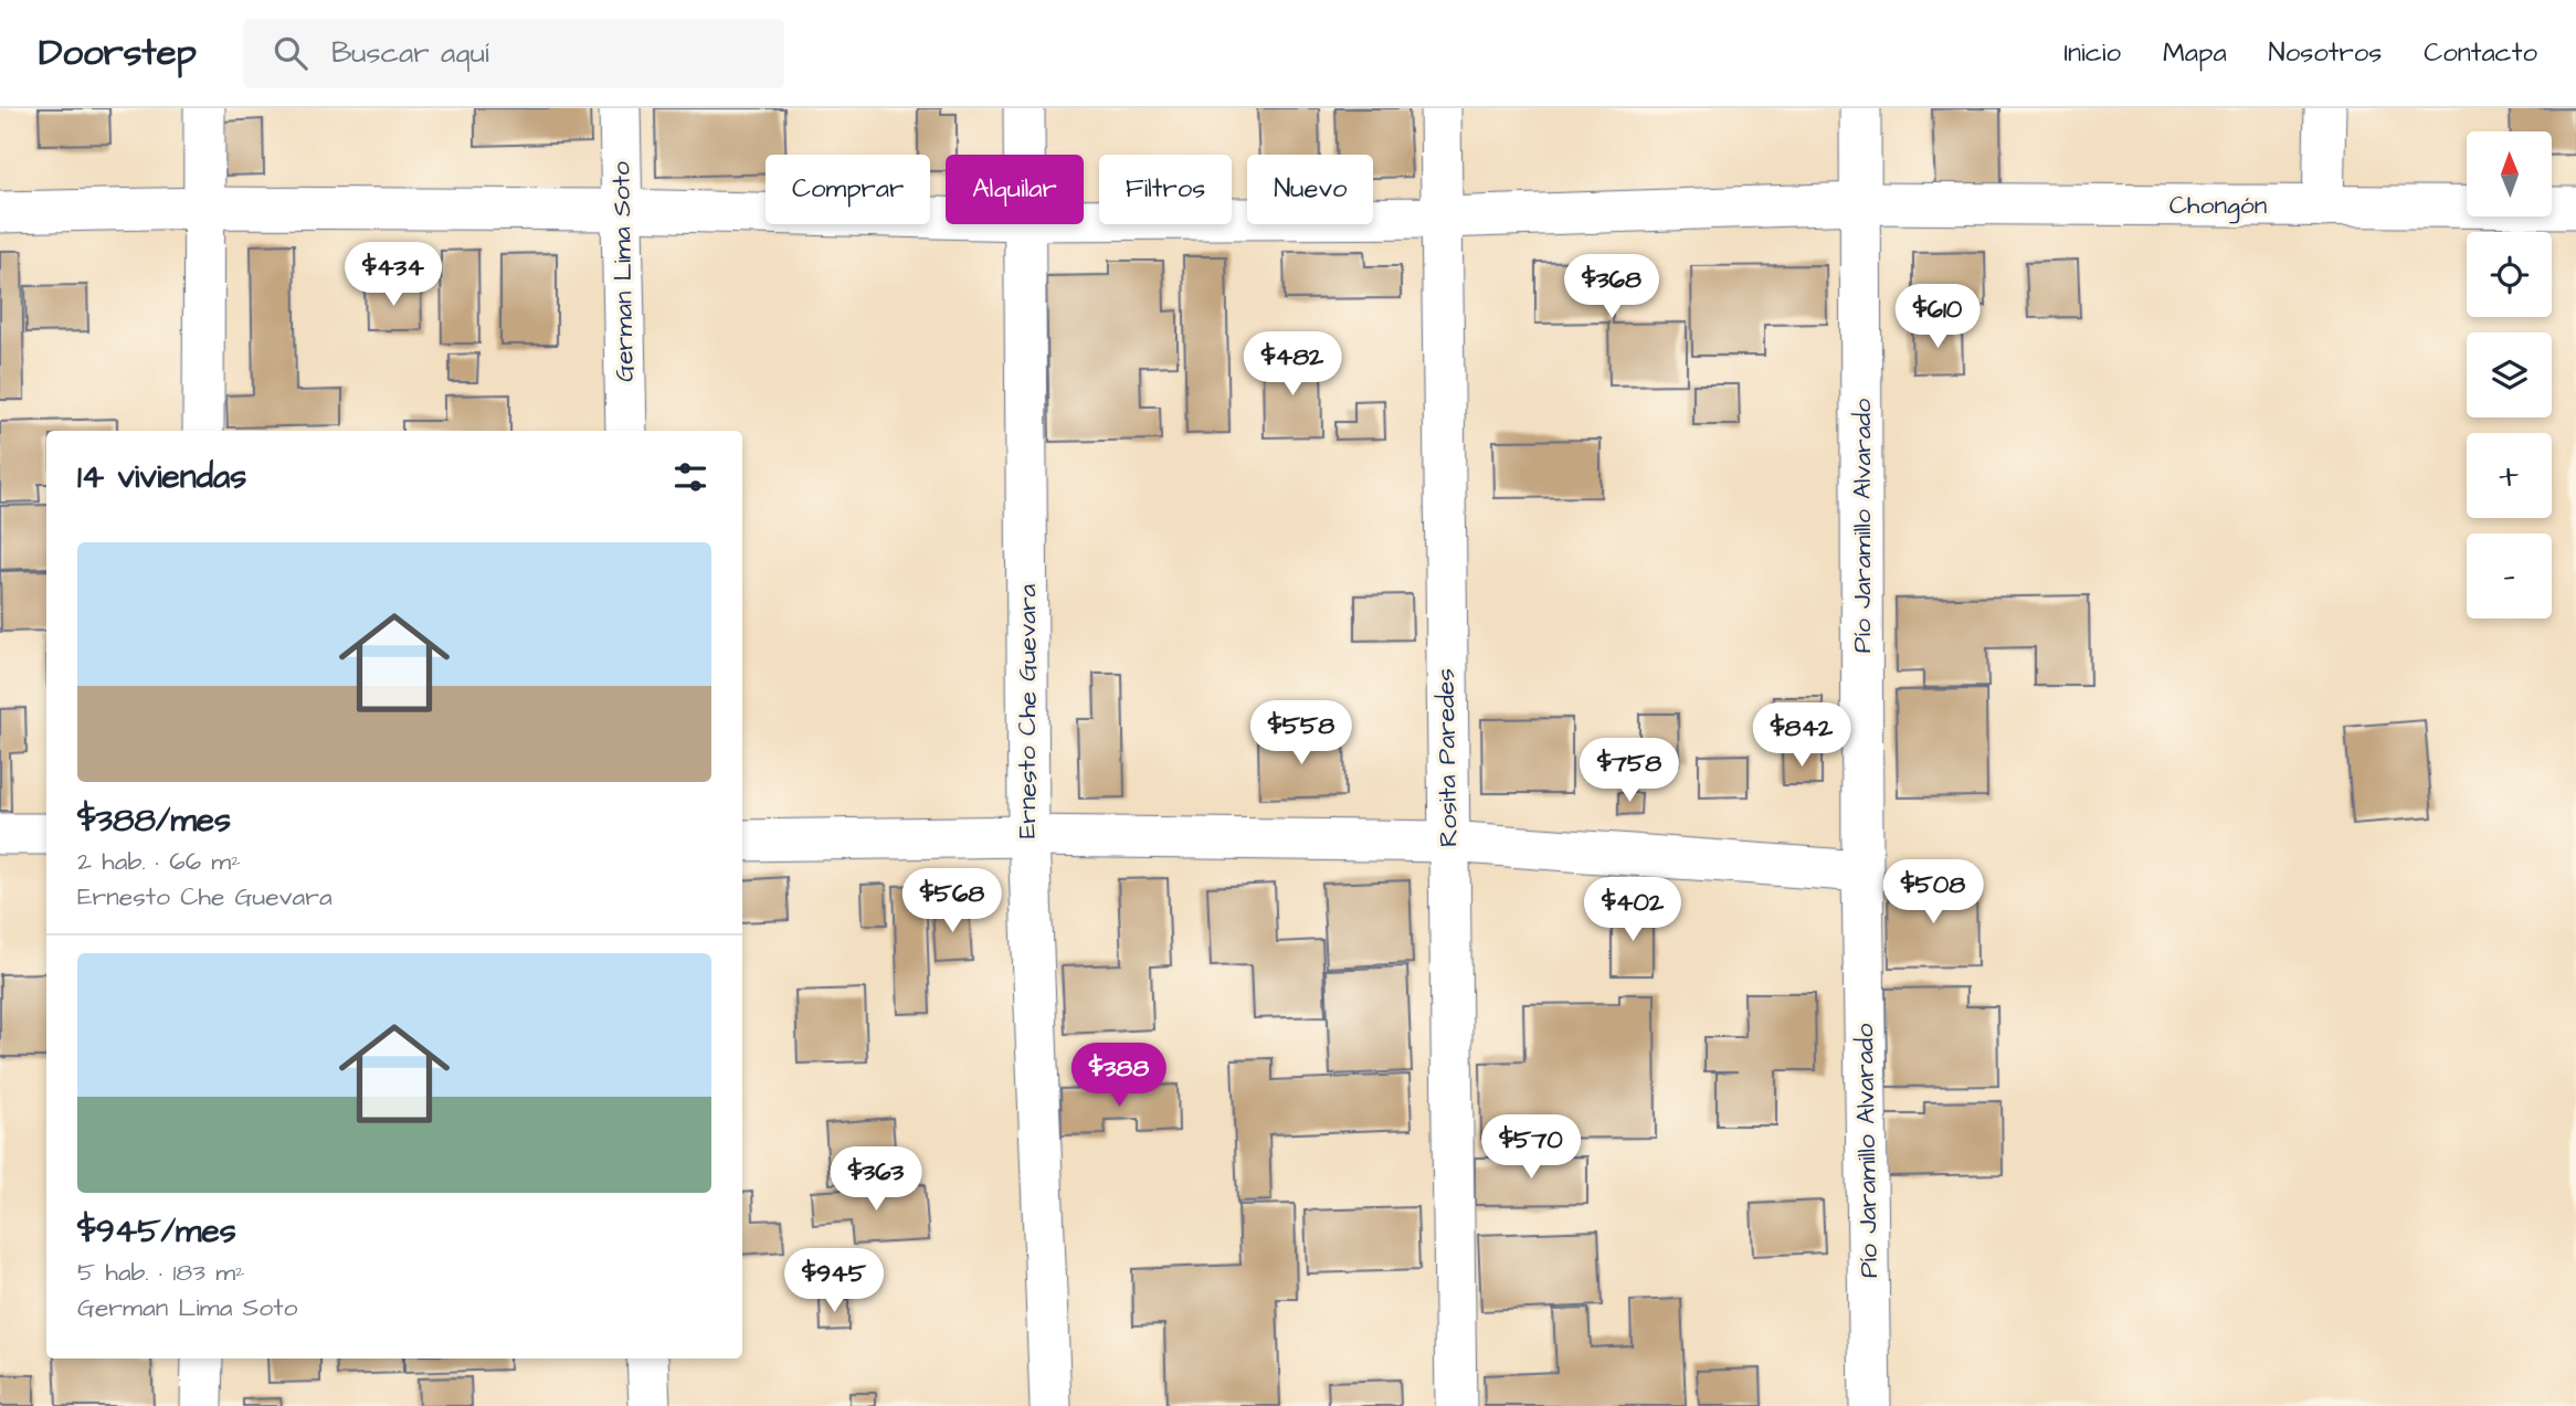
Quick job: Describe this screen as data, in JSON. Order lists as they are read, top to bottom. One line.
{"streets":{"street":["Chongón","German Lima Soto","Pío Jaramillo Alvarado","Ernesto Che Guevara","Rosita Paredes"]},"crossings":[["Chongón","German Lima Soto"],["Chongón","Pío Jaramillo Alvarado"],["Chongón","Rosita Paredes"]],"north":"top","page":{"header":"Doorstep","search":"Buscar aquí","nav":["Inicio","Mapa","Nosotros","Contacto"],"map_buttons":["+","−"],"chip":["Comprar","Alquilar","Filtros","Nuevo"],"price":["$434","$368","$610","$482","$558","$842","$758","$508","$568","$402","$388","$570","$363","$945"],"heading":"14 viviendas","list":[{"name":"$388/mes","note":"2 hab. · 66 m² · Ernesto Che Guevara"},{"name":"$945/mes","note":"5 hab. · 183 m² · German Lima Soto"}]}}
